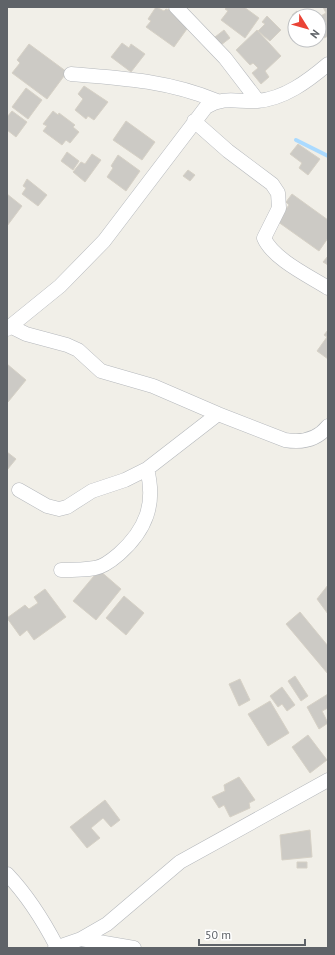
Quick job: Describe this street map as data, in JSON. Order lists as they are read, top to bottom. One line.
{"scale_bar":"50 m","north":"bottom right"}
